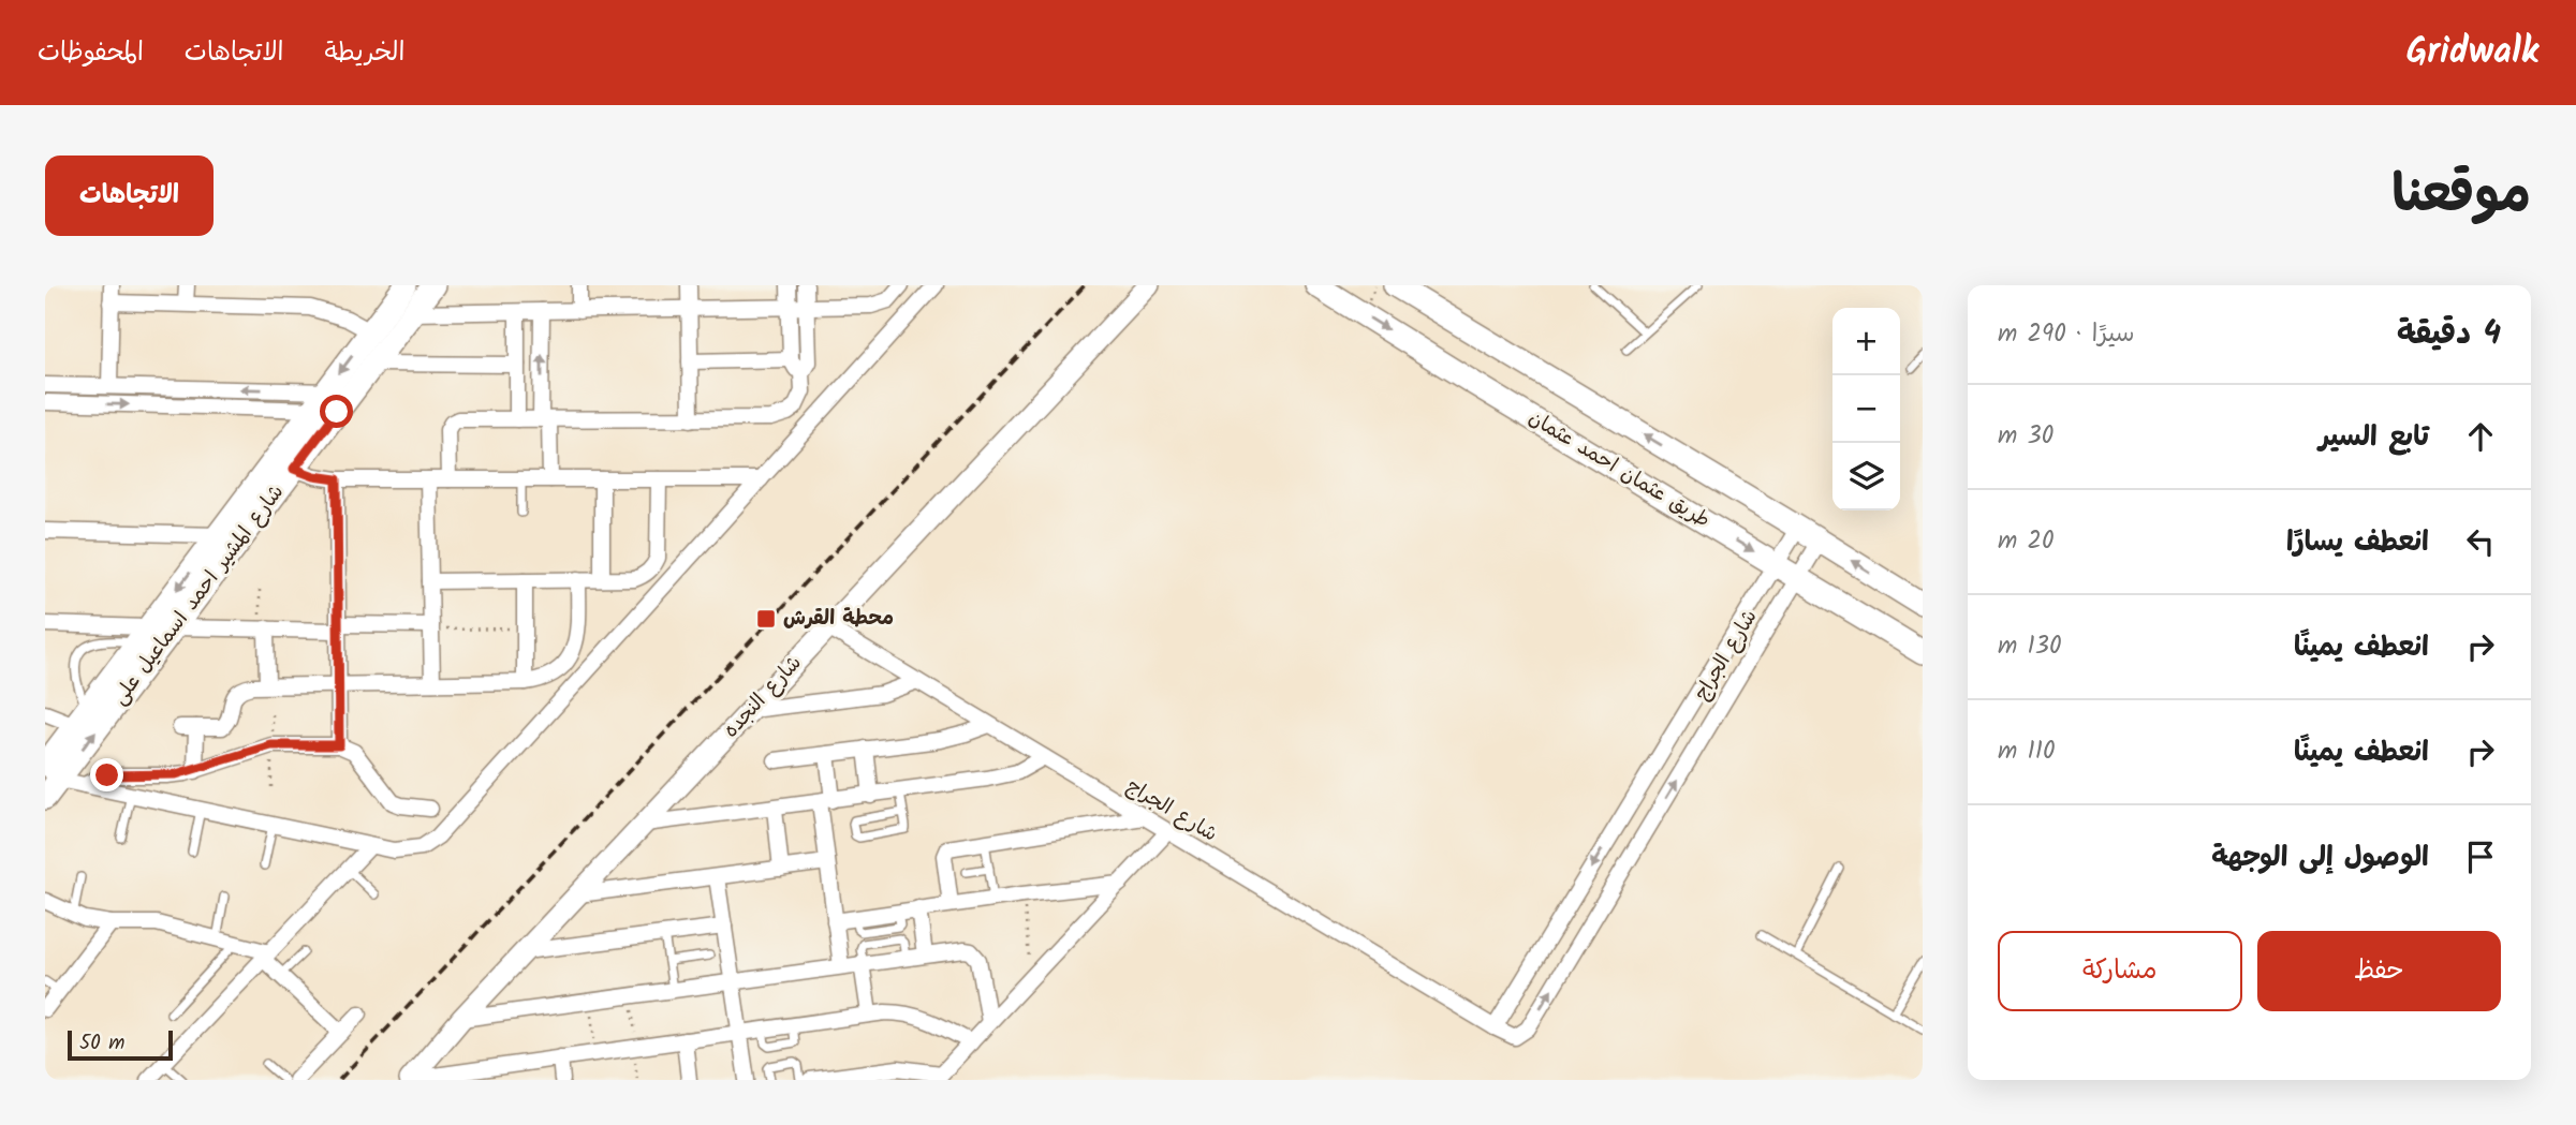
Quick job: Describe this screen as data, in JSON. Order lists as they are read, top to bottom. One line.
{"streets":{"main road":["طريق عثمان احمد عثمان","شارع المشير احمد اسماعيل على"],"street":["شارع الجراج","شارع النجده"]},"crossings":[["طريق عثمان احمد عثمان","شارع الجراج"],["شارع الجراج","شارع النجده"]],"places":{"transit":["محطة القرش"]},"scale_bar":"50 m","page":{"header":"Gridwalk","nav":["الخريطة","الاتجاهات","المحفوظات"],"title":"موقعنا","buttons":["الاتجاهات",["حفظ","مشاركة"]],"heading":["4 دقيقة","سيرًا · 290 m"],"map_buttons":["+","−"],"list":[["تابع السير","30 m"],["انعطف يسارًا","20 m"],["انعطف يمينًا","130 m"],["انعطف يمينًا","110 m"],"الوصول إلى الوجهة"],"scale":"50 m"}}
